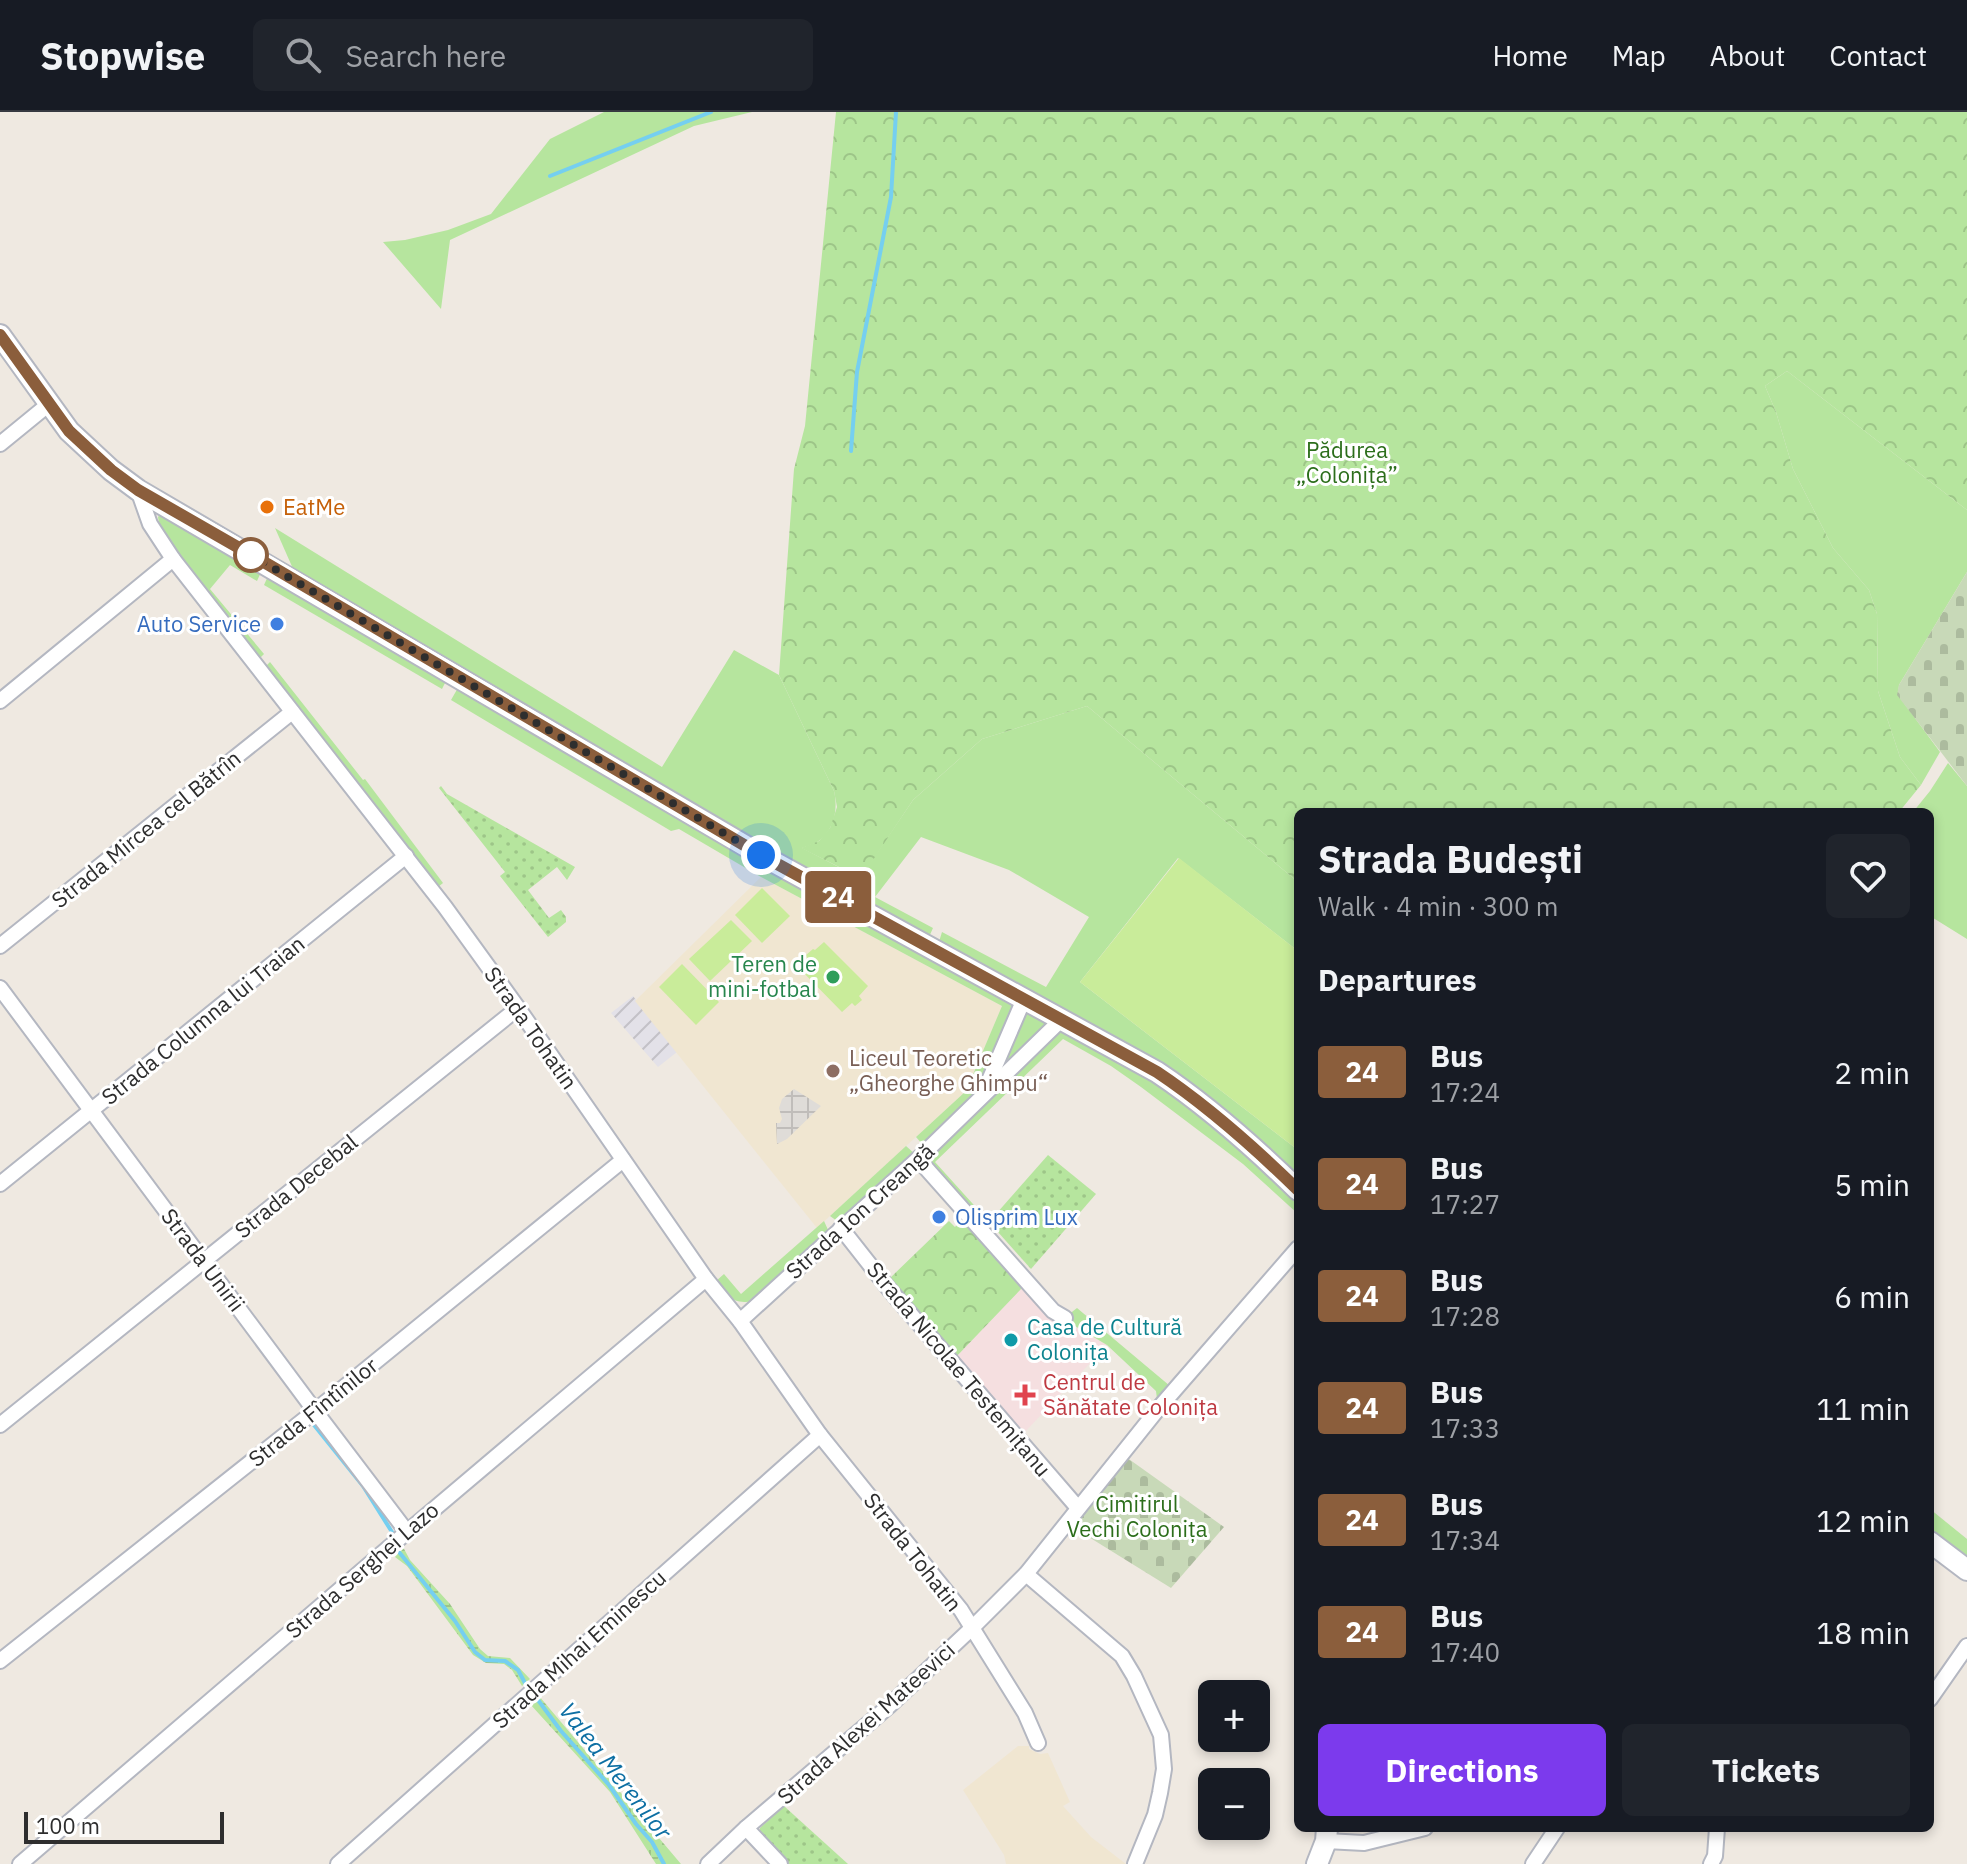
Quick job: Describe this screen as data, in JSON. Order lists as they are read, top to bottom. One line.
{"streets":{"street":["Strada Mircea cel Bătrîn","Strada Columna lui Traian","Strada Tohatin","Strada Decebal","Strada Ion Creangă","Strada Unirii","Strada Nicolae Testemițanu","Strada Fîntînilor","Strada Serghei Lazo","Strada Mihai Eminescu","Strada Alexei Mateevici"]},"crossings":[["Strada Mircea cel Bătrîn","Strada Tohatin"],["Strada Columna lui Traian","Strada Tohatin"],["Strada Columna lui Traian","Strada Unirii"],["Strada Tohatin","Strada Decebal"],["Strada Tohatin","Strada Ion Creangă"],["Strada Tohatin","Strada Fîntînilor"],["Strada Tohatin","Strada Serghei Lazo"],["Strada Tohatin","Strada Mihai Eminescu"],["Strada Tohatin","Strada Alexei Mateevici"],["Strada Decebal","Strada Unirii"],["Strada Ion Creangă","Strada Nicolae Testemițanu"],["Strada Unirii","Strada Fîntînilor"],["Strada Unirii","Strada Serghei Lazo"],["Strada Nicolae Testemițanu","Strada Alexei Mateevici"]],"water":["Valea Merenilor"],"parks":["Pădurea „Colonița”","Cimitirul Vechi Colonița"],"places":{"other":["EatMe","Auto Service","Teren de mini-fotbal","Liceul Teoretic „Gheorghe Ghimpu“","Olisprim Lux","Casa de Cultură Colonița"],"health":["Centrul de Sănătate Colonița"]},"lines":["bus line 24"],"scale_bar":"100 m","page":{"header":"Stopwise","search":"Search here","nav":["Home","Map","About","Contact"],"on_map":"24","heading":[["Strada Budești","Walk · 4 min · 300 m"],"Departures"],"list":[{"mark":"24","name":"Bus","note":"17:24","value":"2 min"},{"mark":"24","name":"Bus","note":"17:27","value":"5 min"},{"mark":"24","name":"Bus","note":"17:28","value":"6 min"},{"mark":"24","name":"Bus","note":"17:33","value":"11 min"},{"mark":"24","name":"Bus","note":"17:34","value":"12 min"},{"mark":"24","name":"Bus","note":"17:40","value":"18 min"}],"map_buttons":["+","−"],"buttons":["Directions","Tickets"],"scale":"100 m"}}
